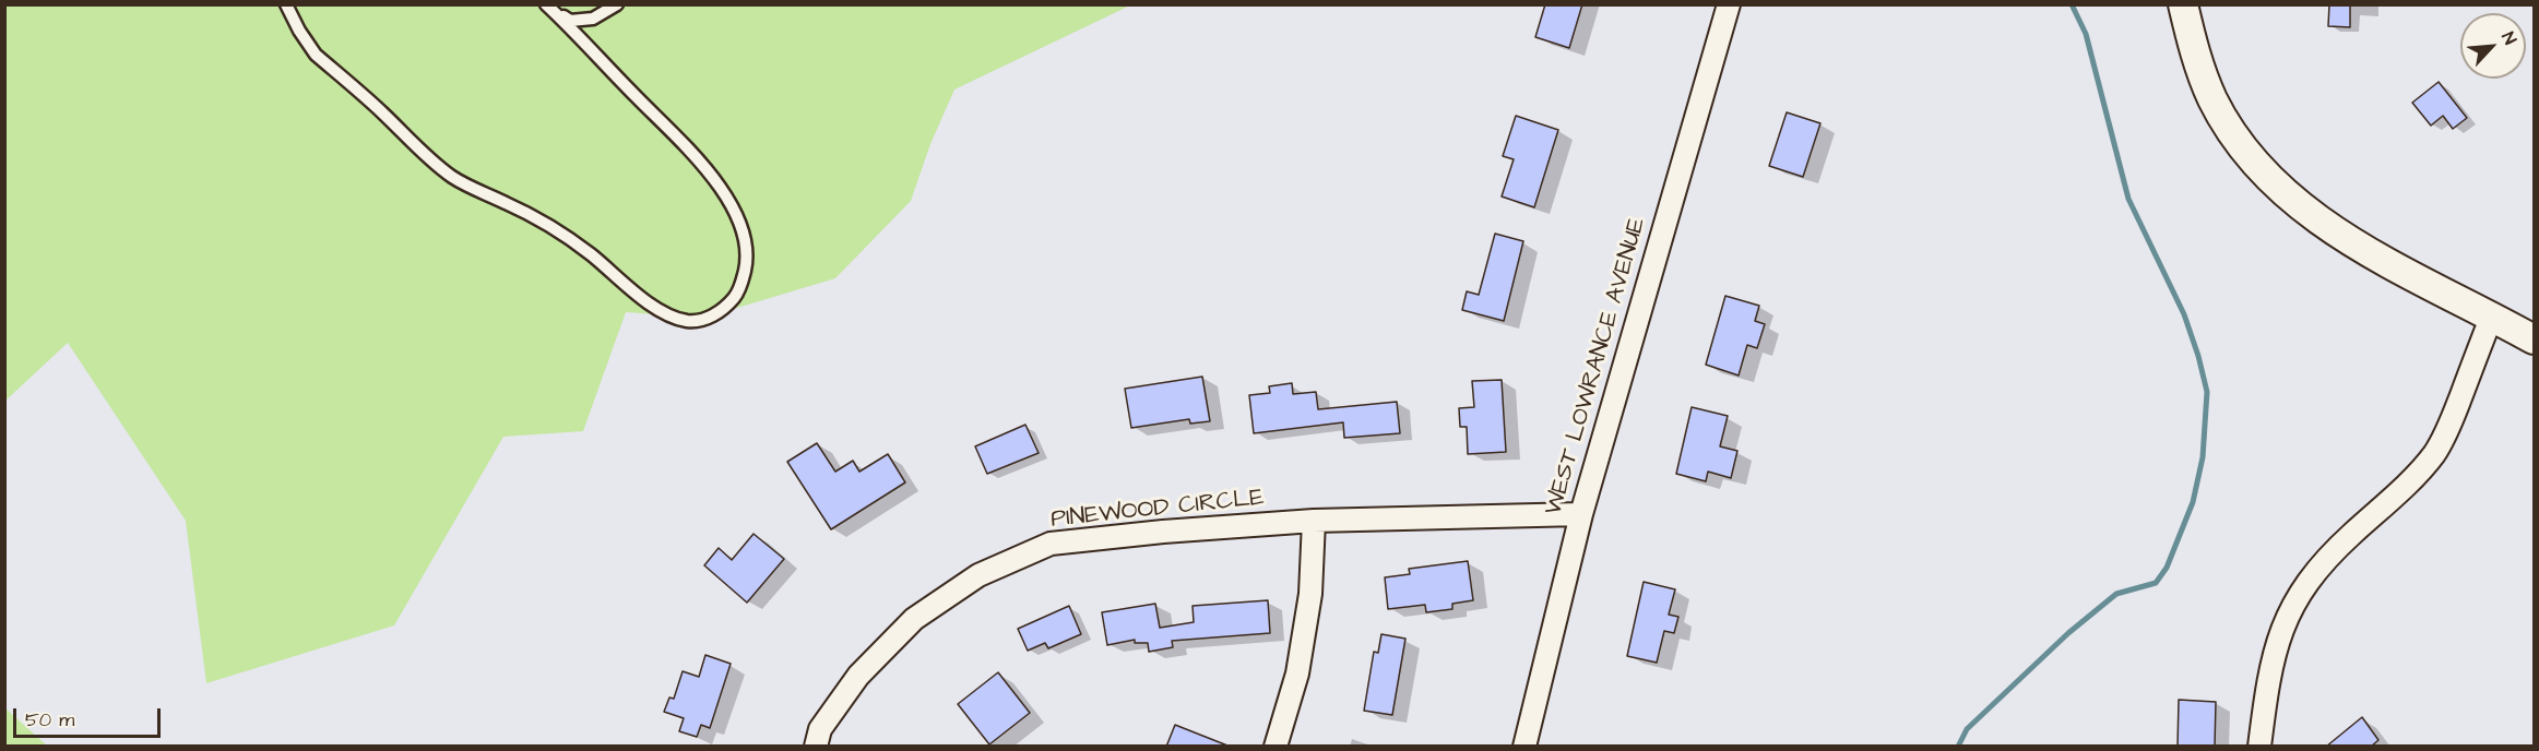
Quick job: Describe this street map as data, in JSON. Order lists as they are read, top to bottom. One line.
{"streets":{"street":["WEST LOWRANCE AVENUE","PINEWOOD CIRCLE"]},"crossings":[["WEST LOWRANCE AVENUE","PINEWOOD CIRCLE"]],"scale_bar":"50 m","north":"top right"}
